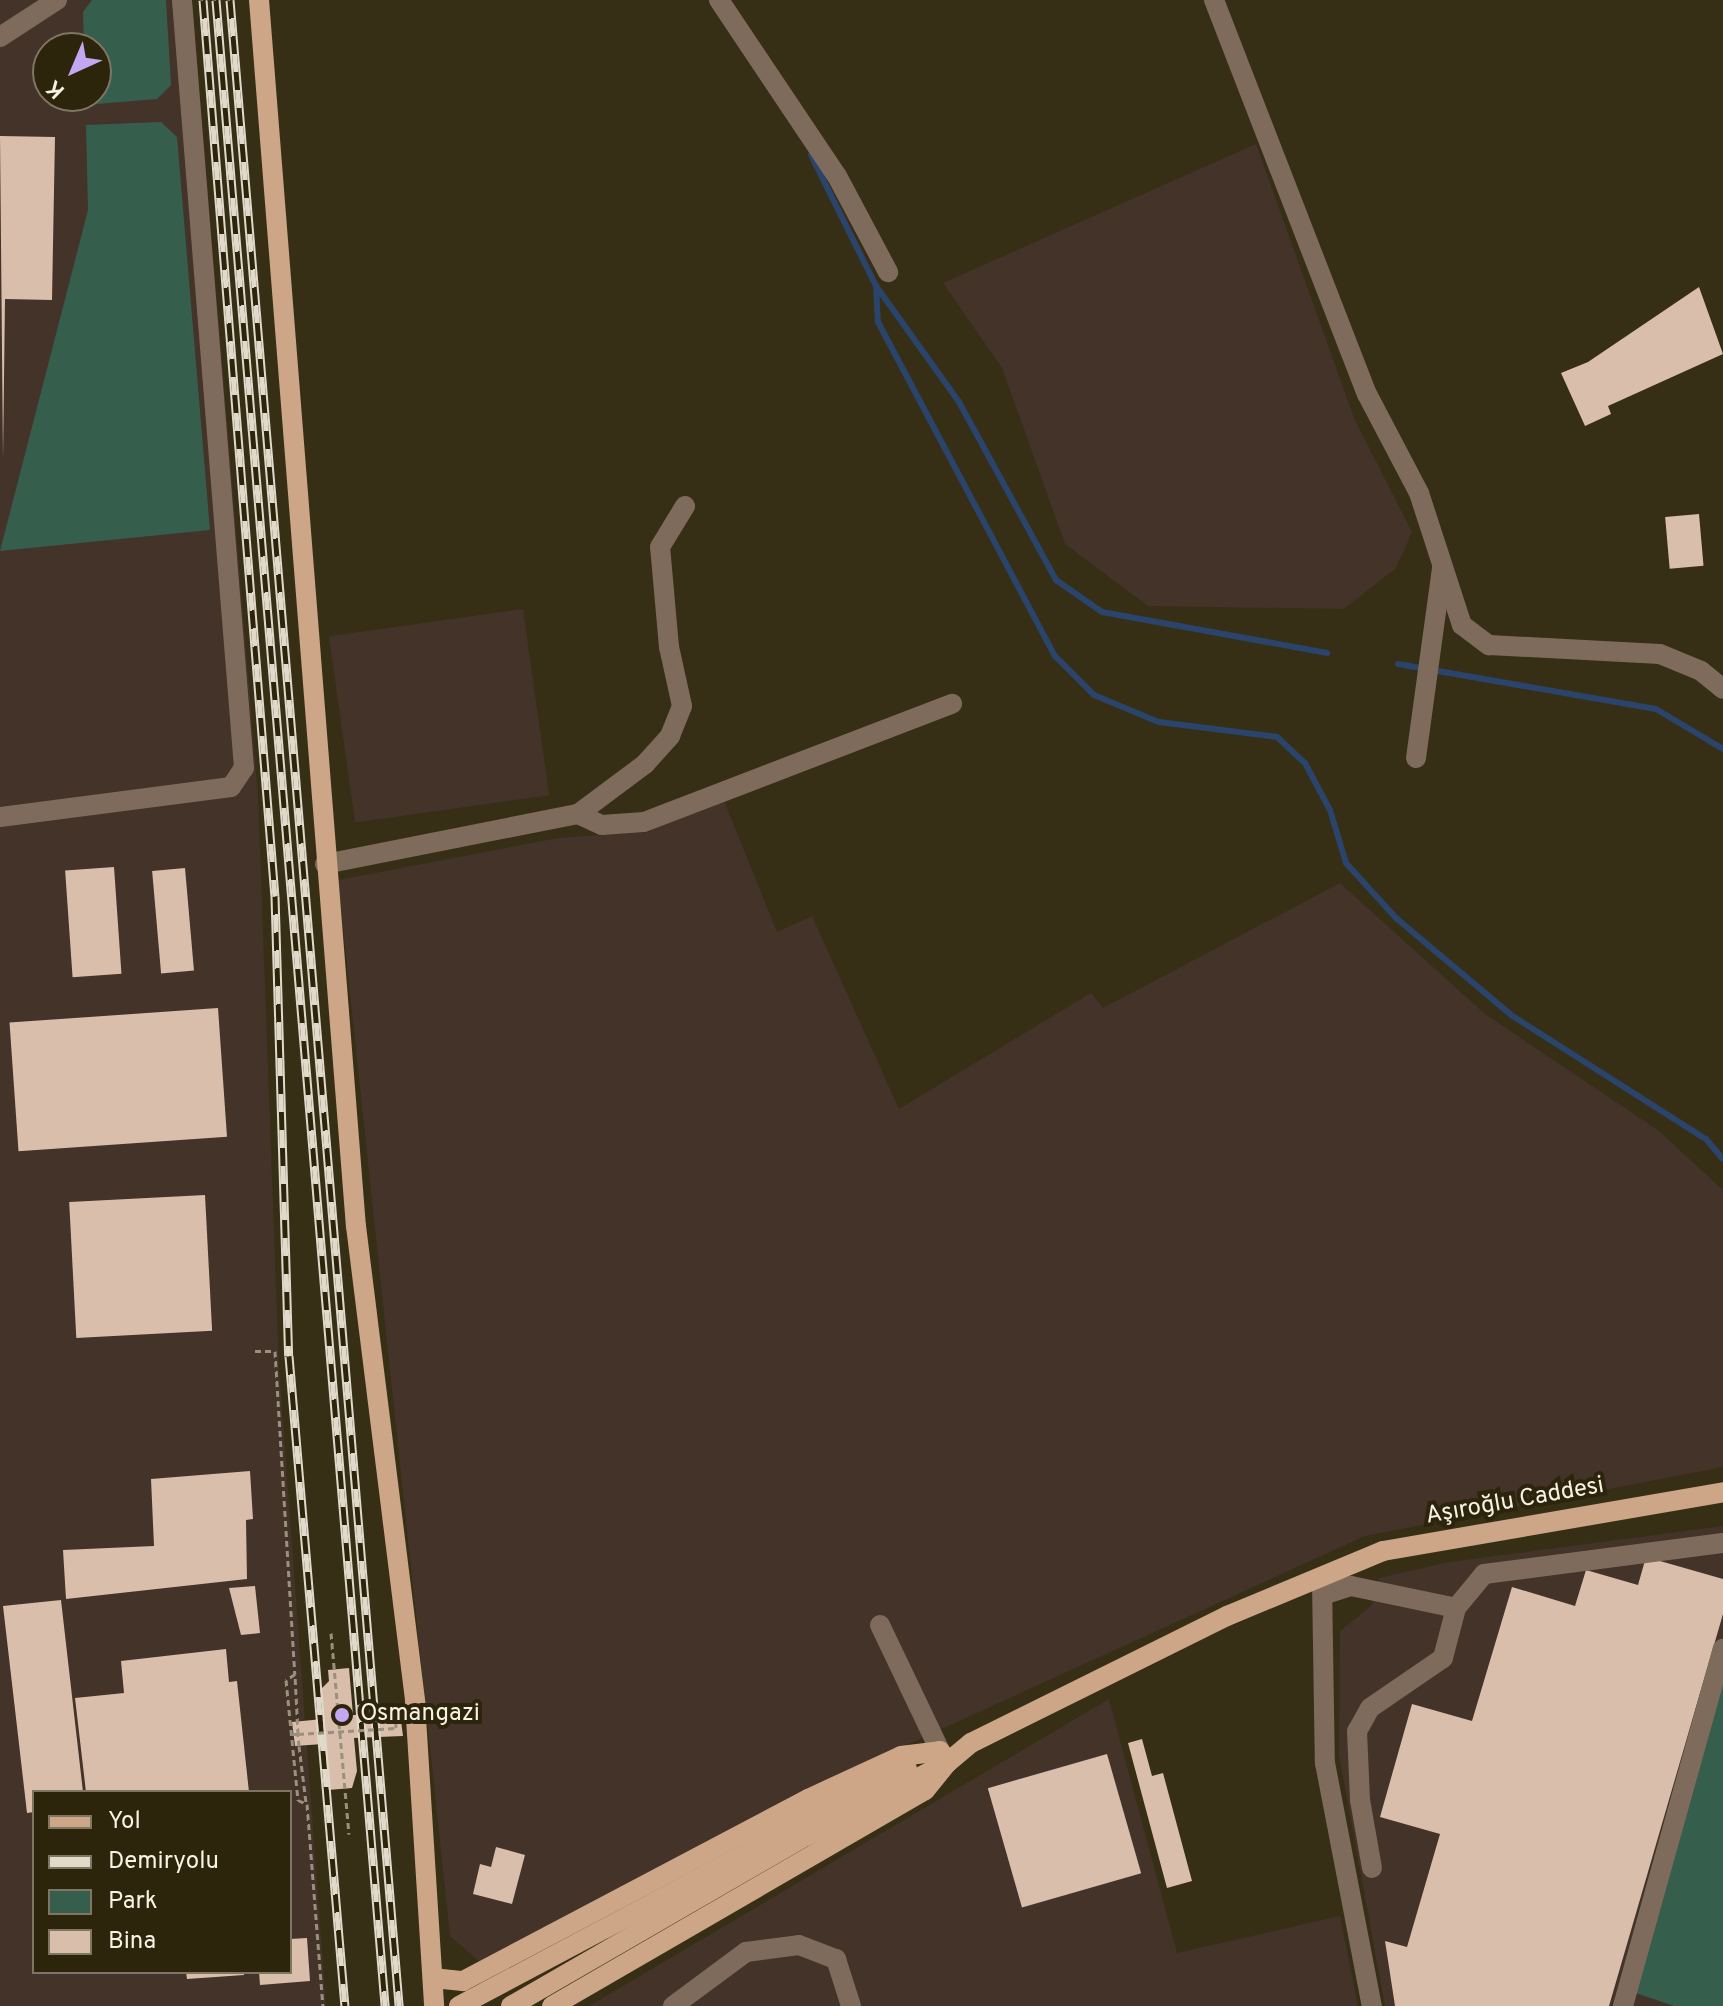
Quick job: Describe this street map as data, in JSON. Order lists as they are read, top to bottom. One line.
{"streets":{"main road":["Aşıroğlu Caddesi"]},"places":["Osmangazi"],"legend":["Yol","Demiryolu","Park","Bina"],"north":"bottom left"}
